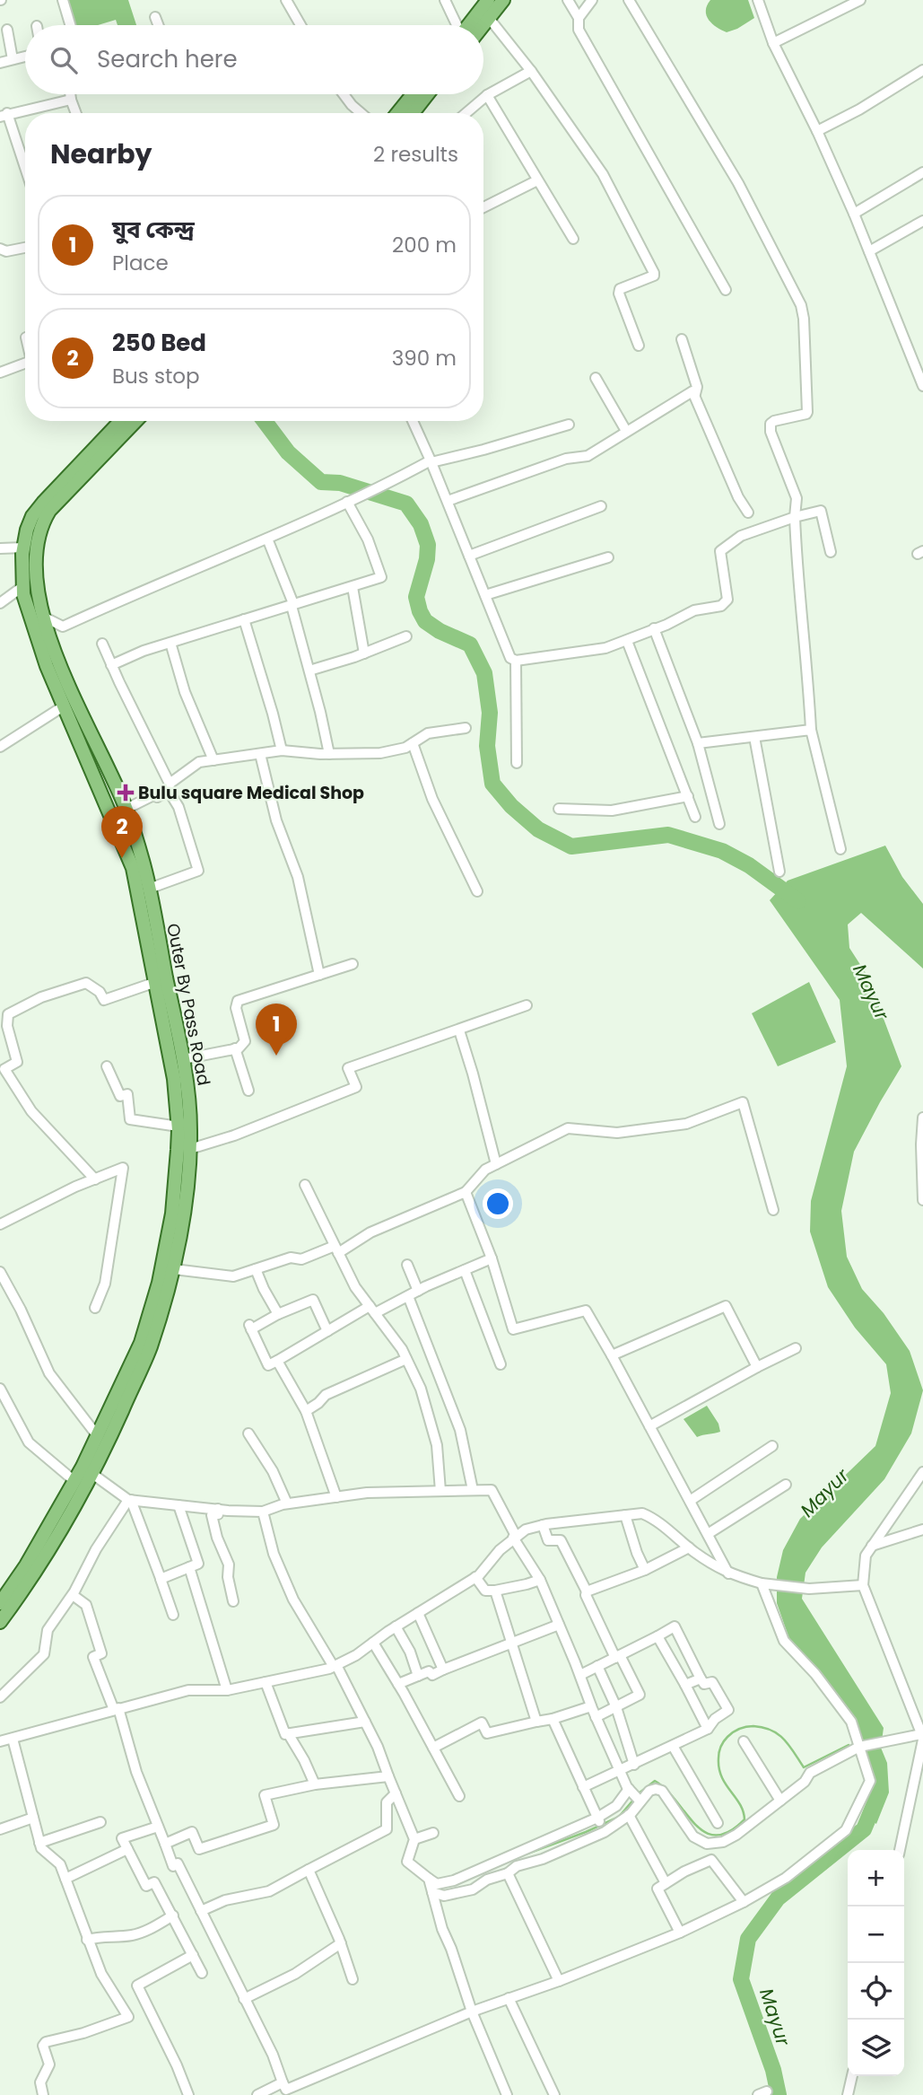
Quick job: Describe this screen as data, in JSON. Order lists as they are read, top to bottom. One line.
{"streets":{"main road":["Outer By Pass Road"]},"water":["Mayur"],"places":{"health":["Bulu square Medical Shop"]},"page":{"search":"Search here","heading":["Nearby","2 results"],"list":[{"mark":"1","name":"যুব কেন্দ্র","note":"Place","value":"200 m"},{"mark":"2","name":"250 Bed","note":"Bus stop","value":"390 m"}],"pins":["2","1"],"map_buttons":["+","−"]}}
